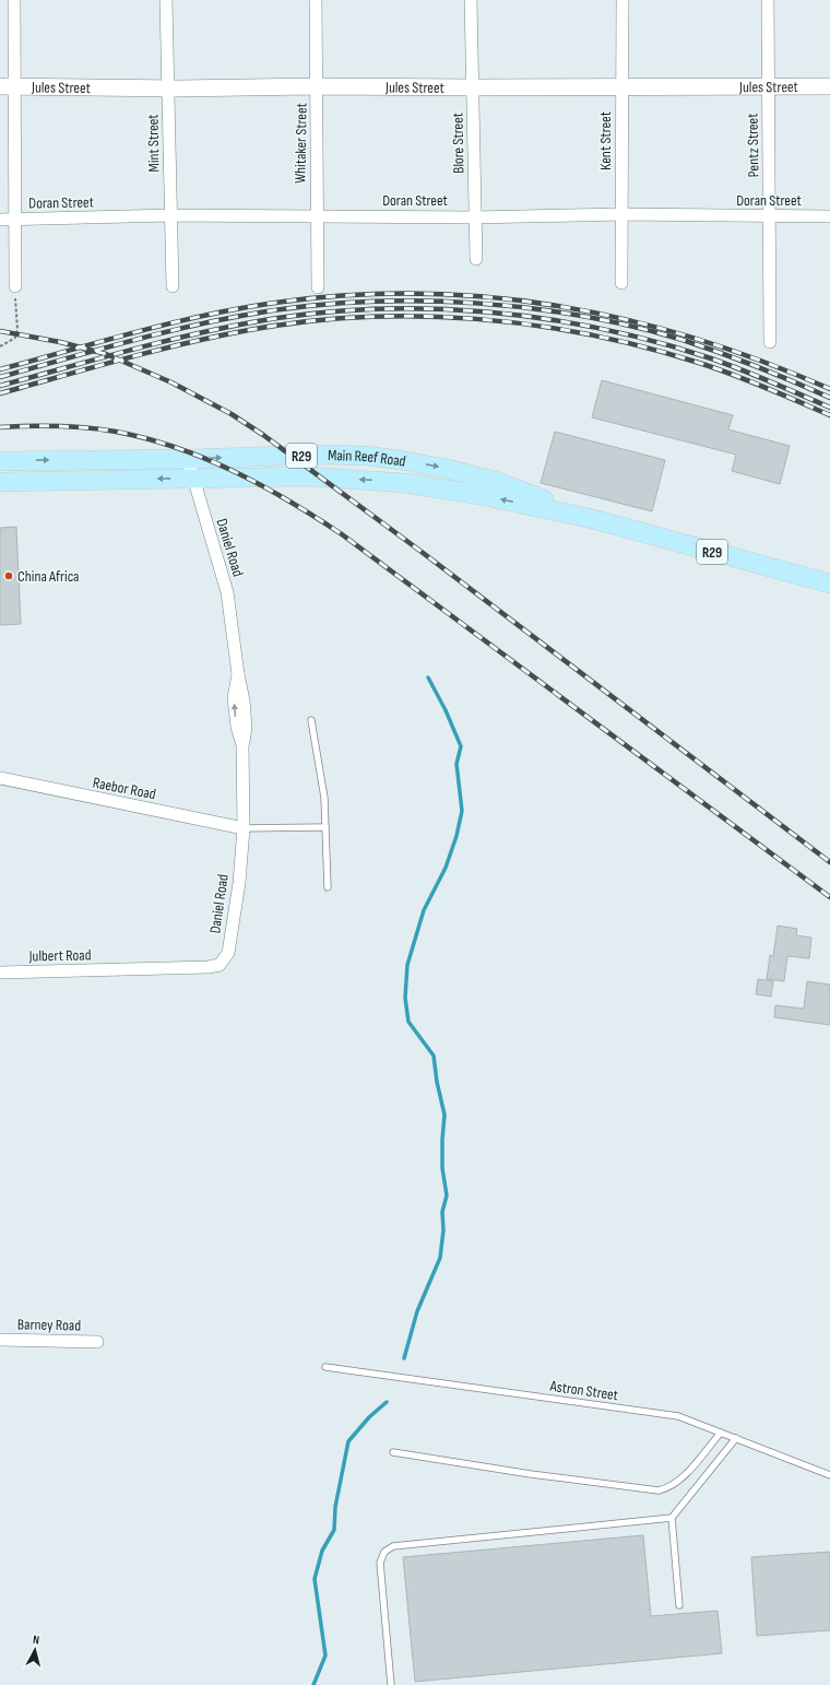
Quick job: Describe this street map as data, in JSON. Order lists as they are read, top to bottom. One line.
{"streets":{"main road":["Jules Street","R29","Main Reef Road"],"street":["Kent Street","Mint Street","Whitaker Street","Blore Street","Pentz Street","Doran Street","Daniel Road","Raebor Road","Julbert Road","Barney Road"],"lane":["Astron Street"]},"crossings":[["Jules Street","Kent Street"],["Jules Street","Mint Street"],["Jules Street","Whitaker Street"],["Jules Street","Blore Street"],["Jules Street","Pentz Street"],["Kent Street","Doran Street"],["Mint Street","Doran Street"],["Whitaker Street","Doran Street"],["Blore Street","Doran Street"],["Pentz Street","Doran Street"],["Main Reef Road","Daniel Road"],["Daniel Road","Raebor Road"],["Daniel Road","Julbert Road"]],"places":["China Africa"],"north":"top"}
